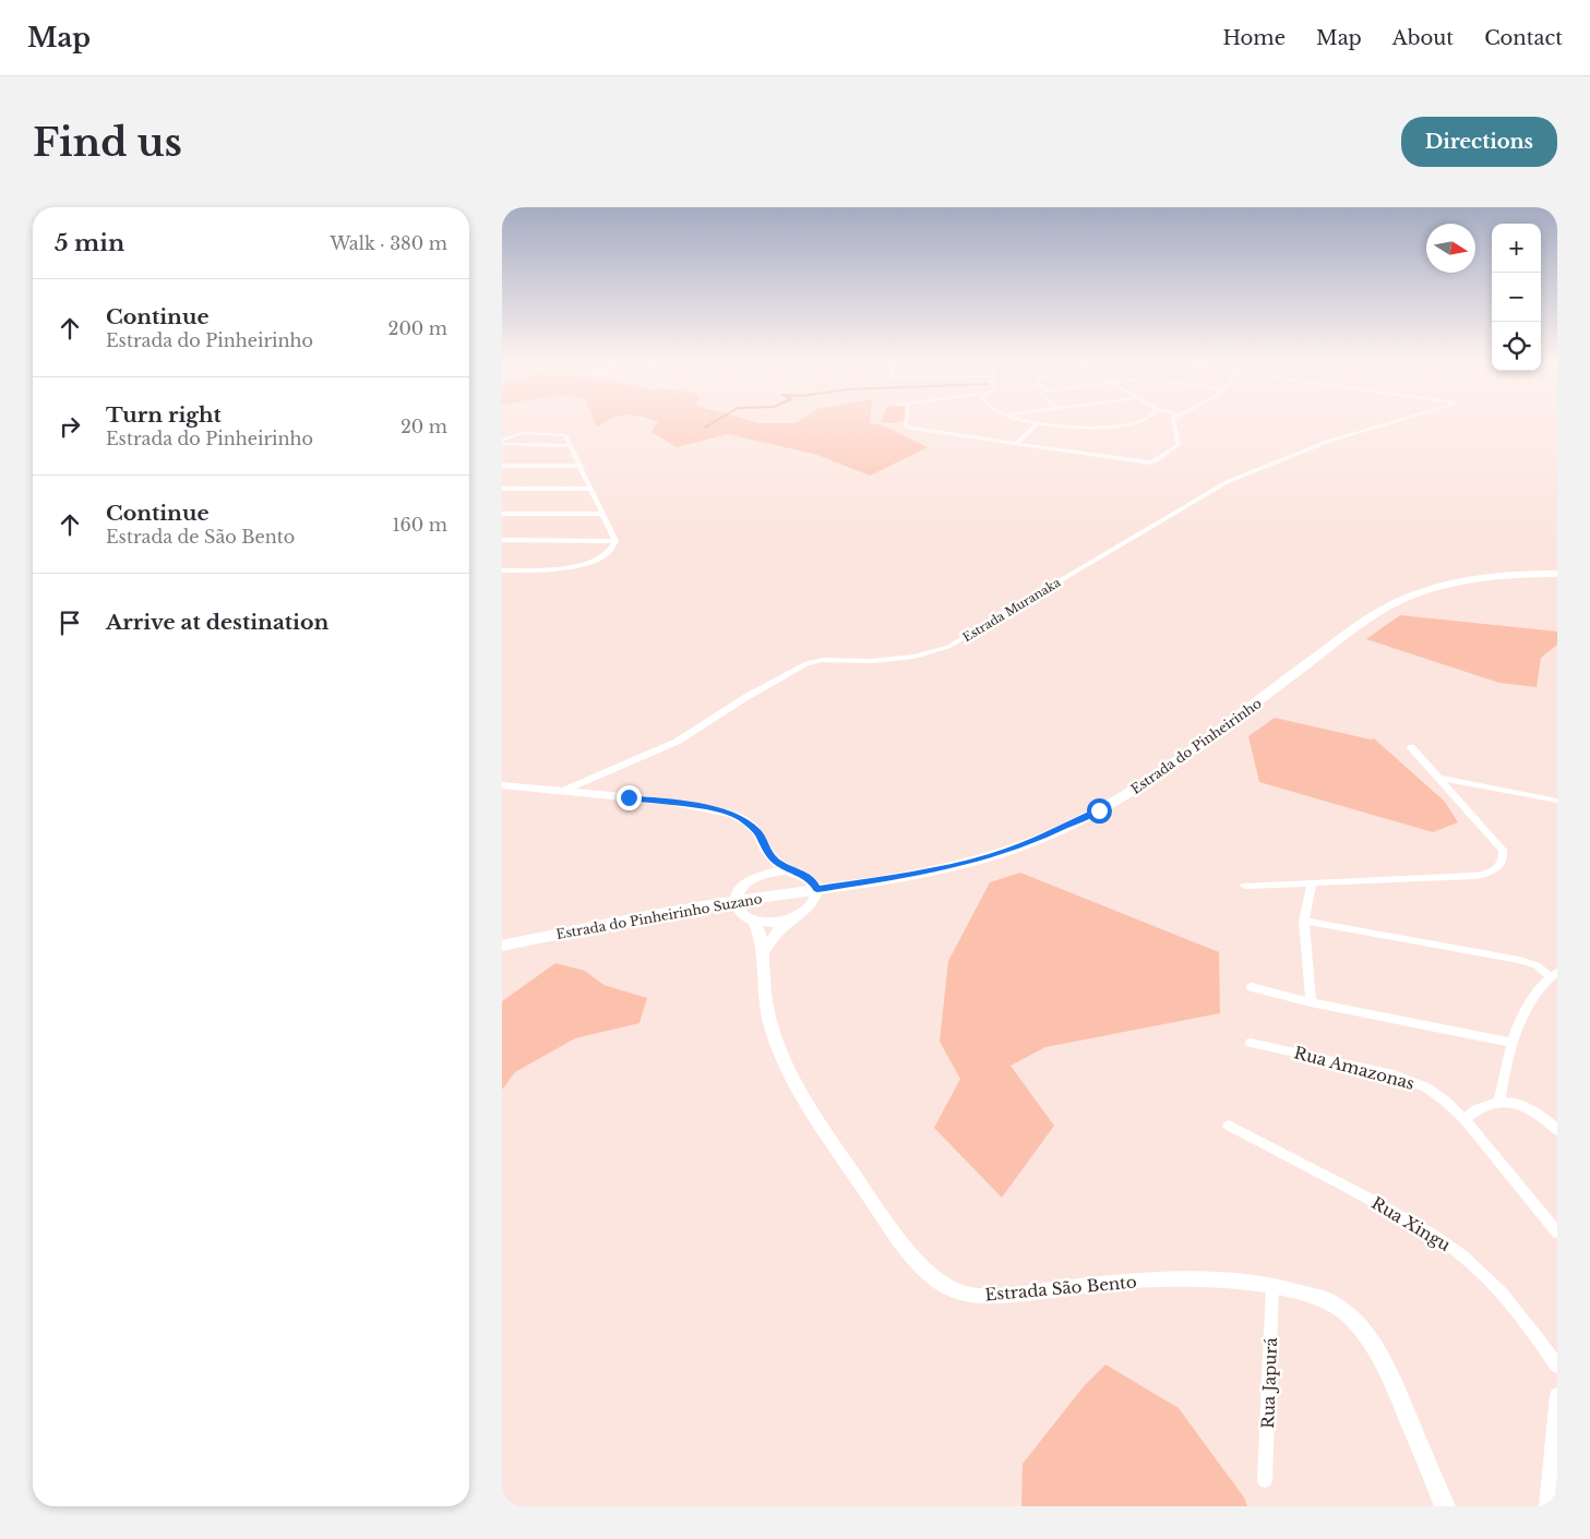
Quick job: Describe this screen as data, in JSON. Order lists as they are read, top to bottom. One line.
{"streets":{"main road":["Estrada do Pinheirinho","Estrada do Pinheirinho Suzano"],"street":["Estrada Muranaka","Rua Amazonas","Rua Xingu","Estrada São Bento","Rua Japurá"]},"crossings":[["Estrada do Pinheirinho","Estrada do Pinheirinho Suzano"],["Estrada São Bento","Rua Japurá"]],"north":"right","page":{"header":"Map","nav":["Home","Map","About","Contact"],"buttons":"Directions","title":"Find us","heading":["5 min","Walk · 380 m"],"map_buttons":["+","−"],"list":[["Continue","Estrada do Pinheirinho","200 m"],["Turn right","Estrada do Pinheirinho","20 m"],["Continue","Estrada de São Bento","160 m"],"Arrive at destination"]}}
